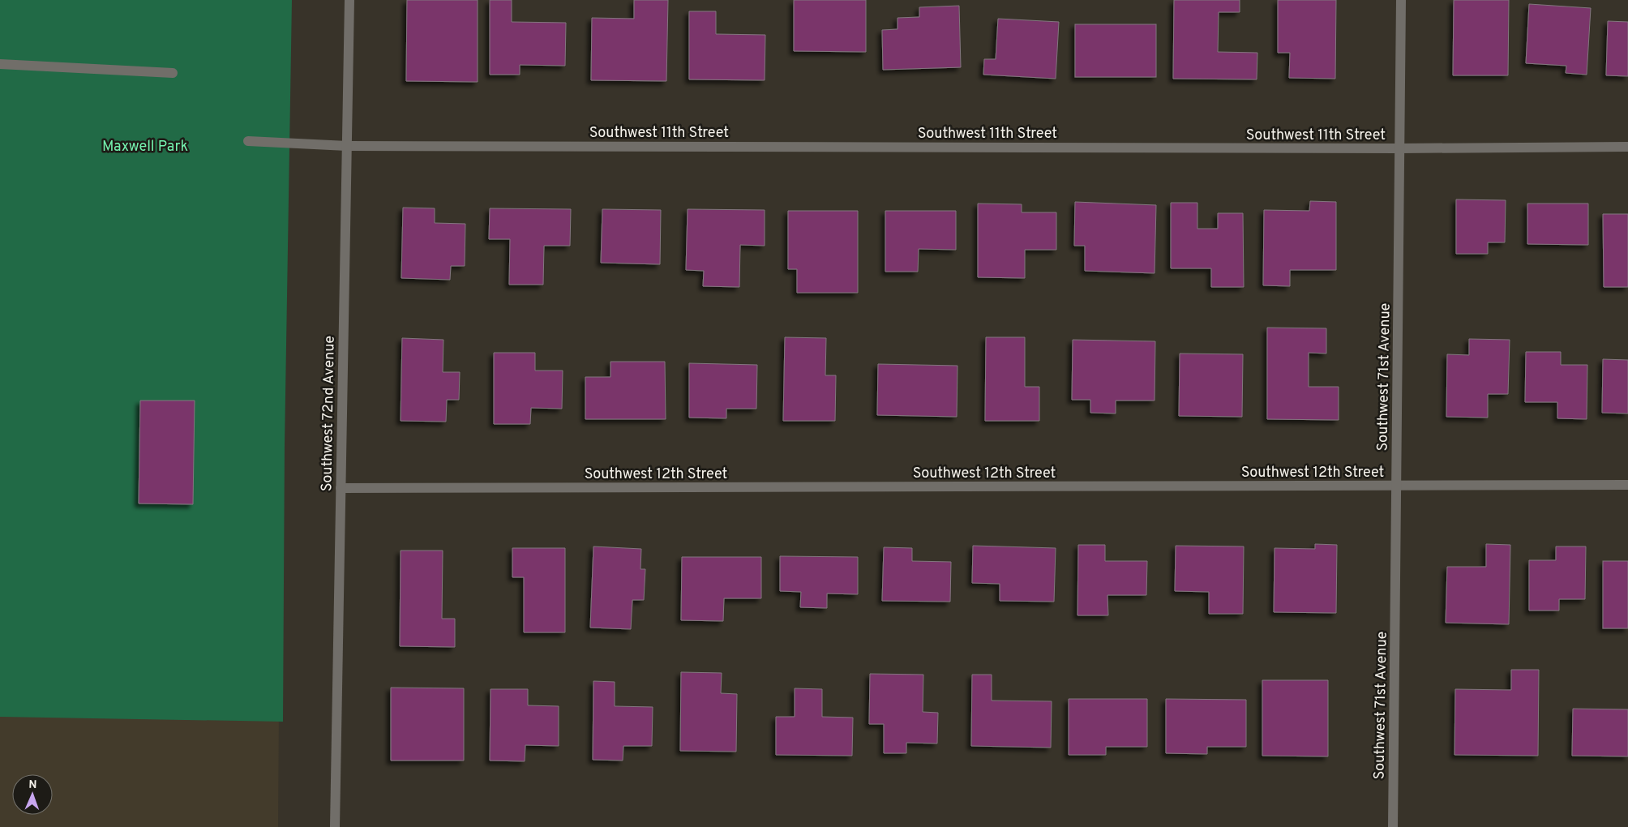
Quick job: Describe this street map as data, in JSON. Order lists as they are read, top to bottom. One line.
{"streets":{"street":["Southwest 11th Street","Southwest 71st Avenue","Southwest 72nd Avenue","Southwest 12th Street"]},"crossings":[["Southwest 11th Street","Southwest 71st Avenue"],["Southwest 11th Street","Southwest 72nd Avenue"],["Southwest 71st Avenue","Southwest 12th Street"],["Southwest 72nd Avenue","Southwest 12th Street"]],"parks":["Maxwell Park"],"north":"top"}
